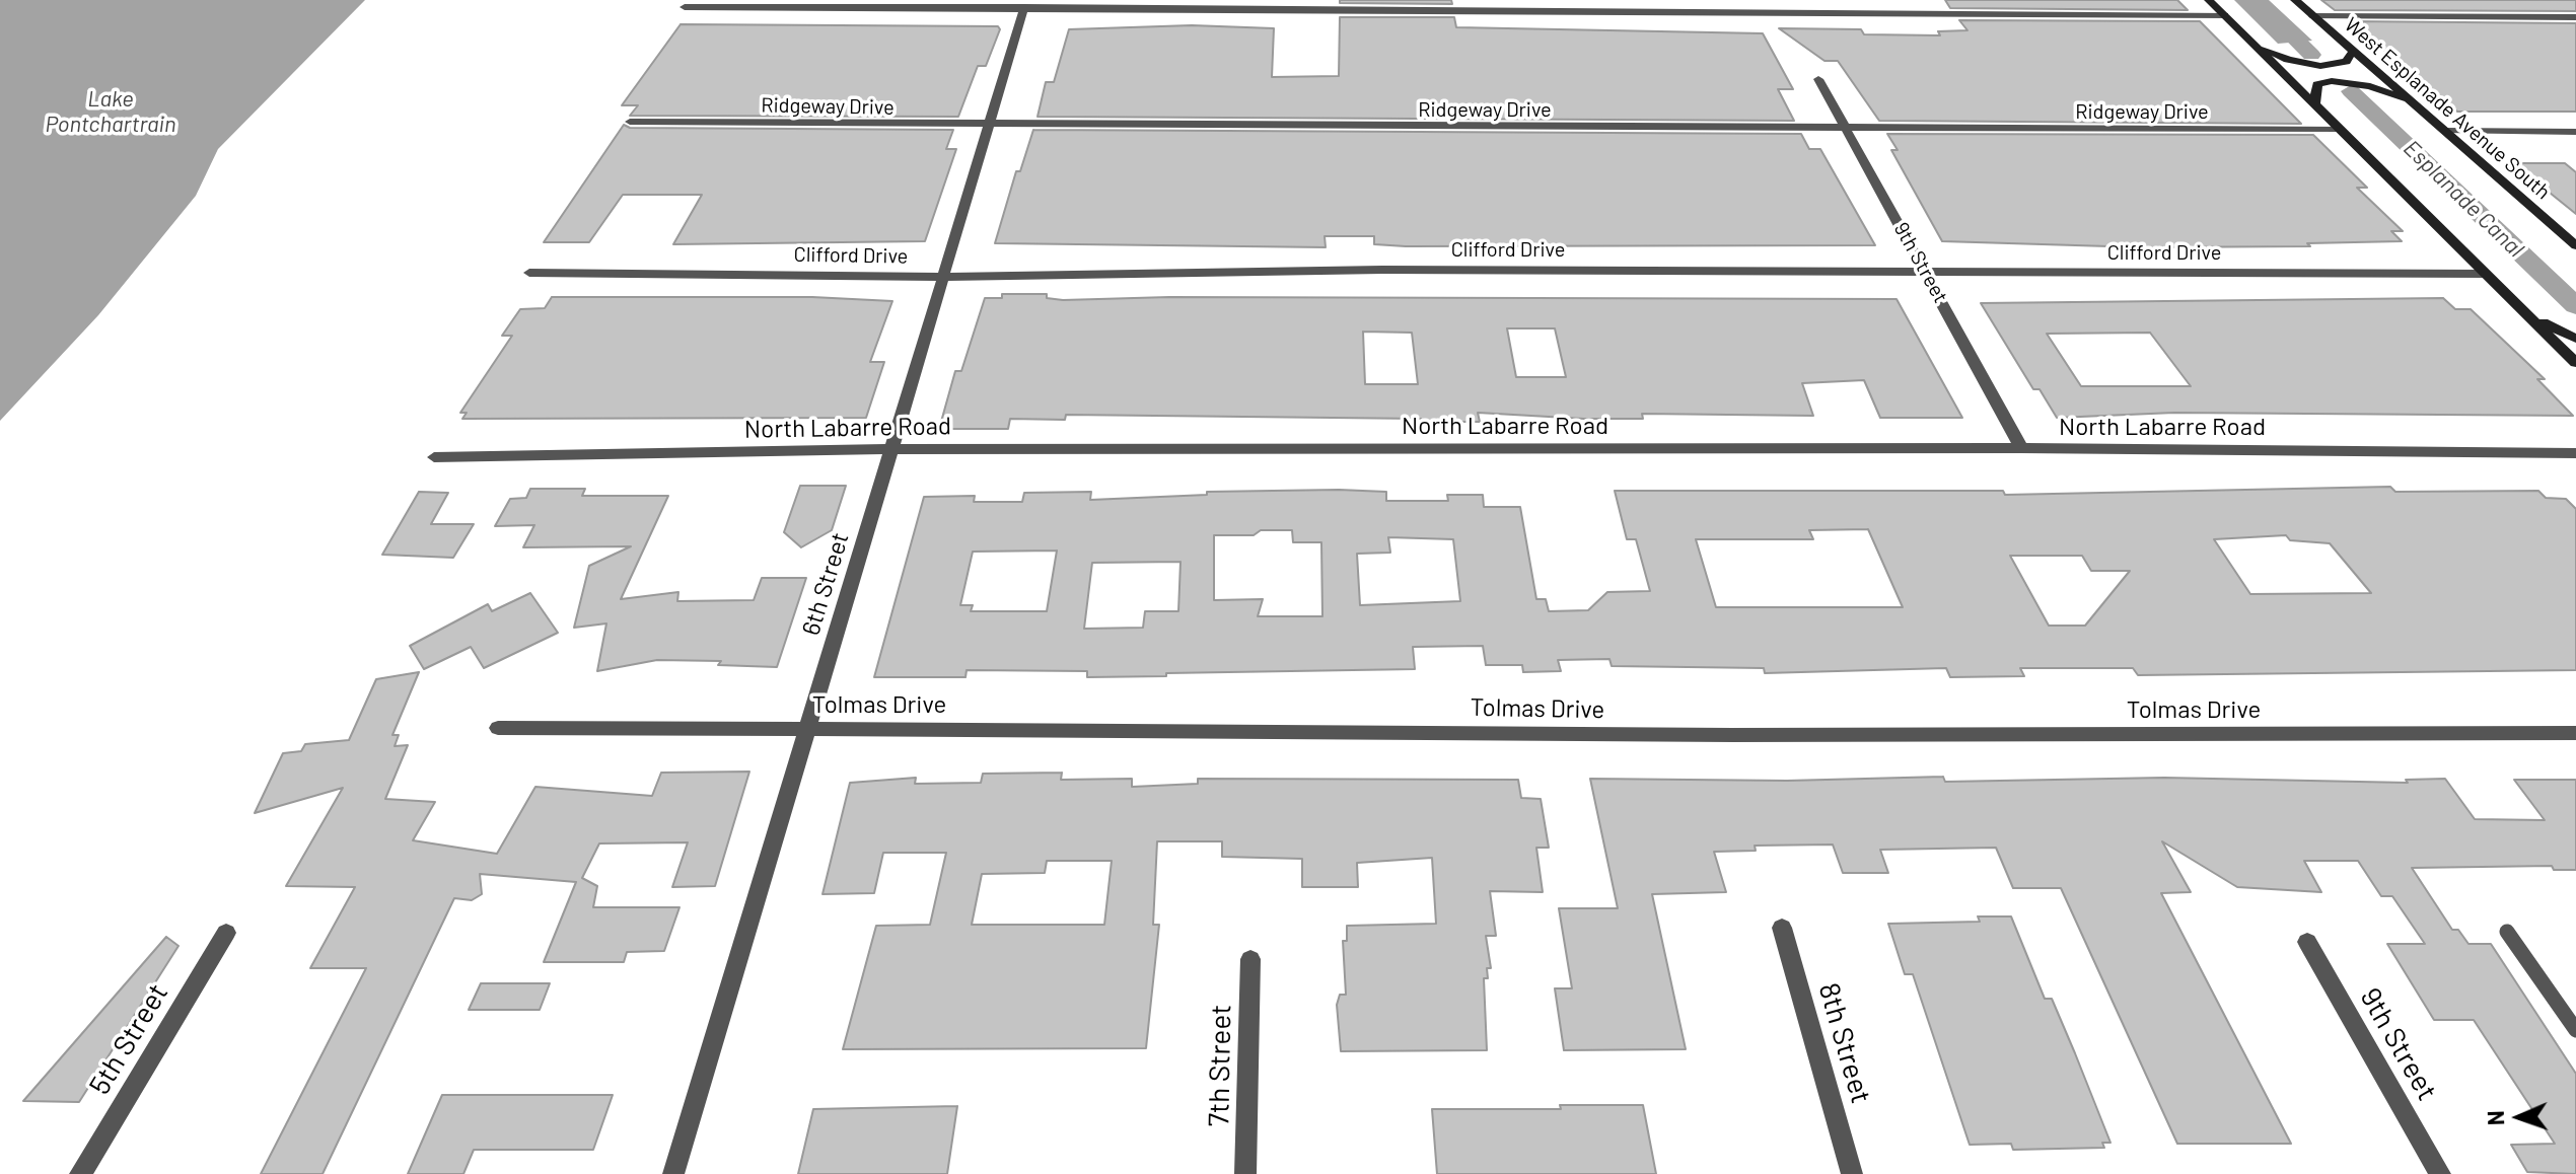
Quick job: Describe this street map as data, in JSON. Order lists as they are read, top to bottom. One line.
{"streets":{"main road":["West Esplanade Avenue South"],"street":["Ridgeway Drive","Clifford Drive","9th Street","North Labarre Road","6th Street","Tolmas Drive","5th Street","8th Street","7th Street"]},"crossings":[["Ridgeway Drive","9th Street"],["Ridgeway Drive","6th Street"],["Clifford Drive","9th Street"],["Clifford Drive","6th Street"],["9th Street","North Labarre Road"],["North Labarre Road","6th Street"],["6th Street","Tolmas Drive"]],"water":["Lake Pontchartrain","Esplanade Canal"],"north":"left"}
